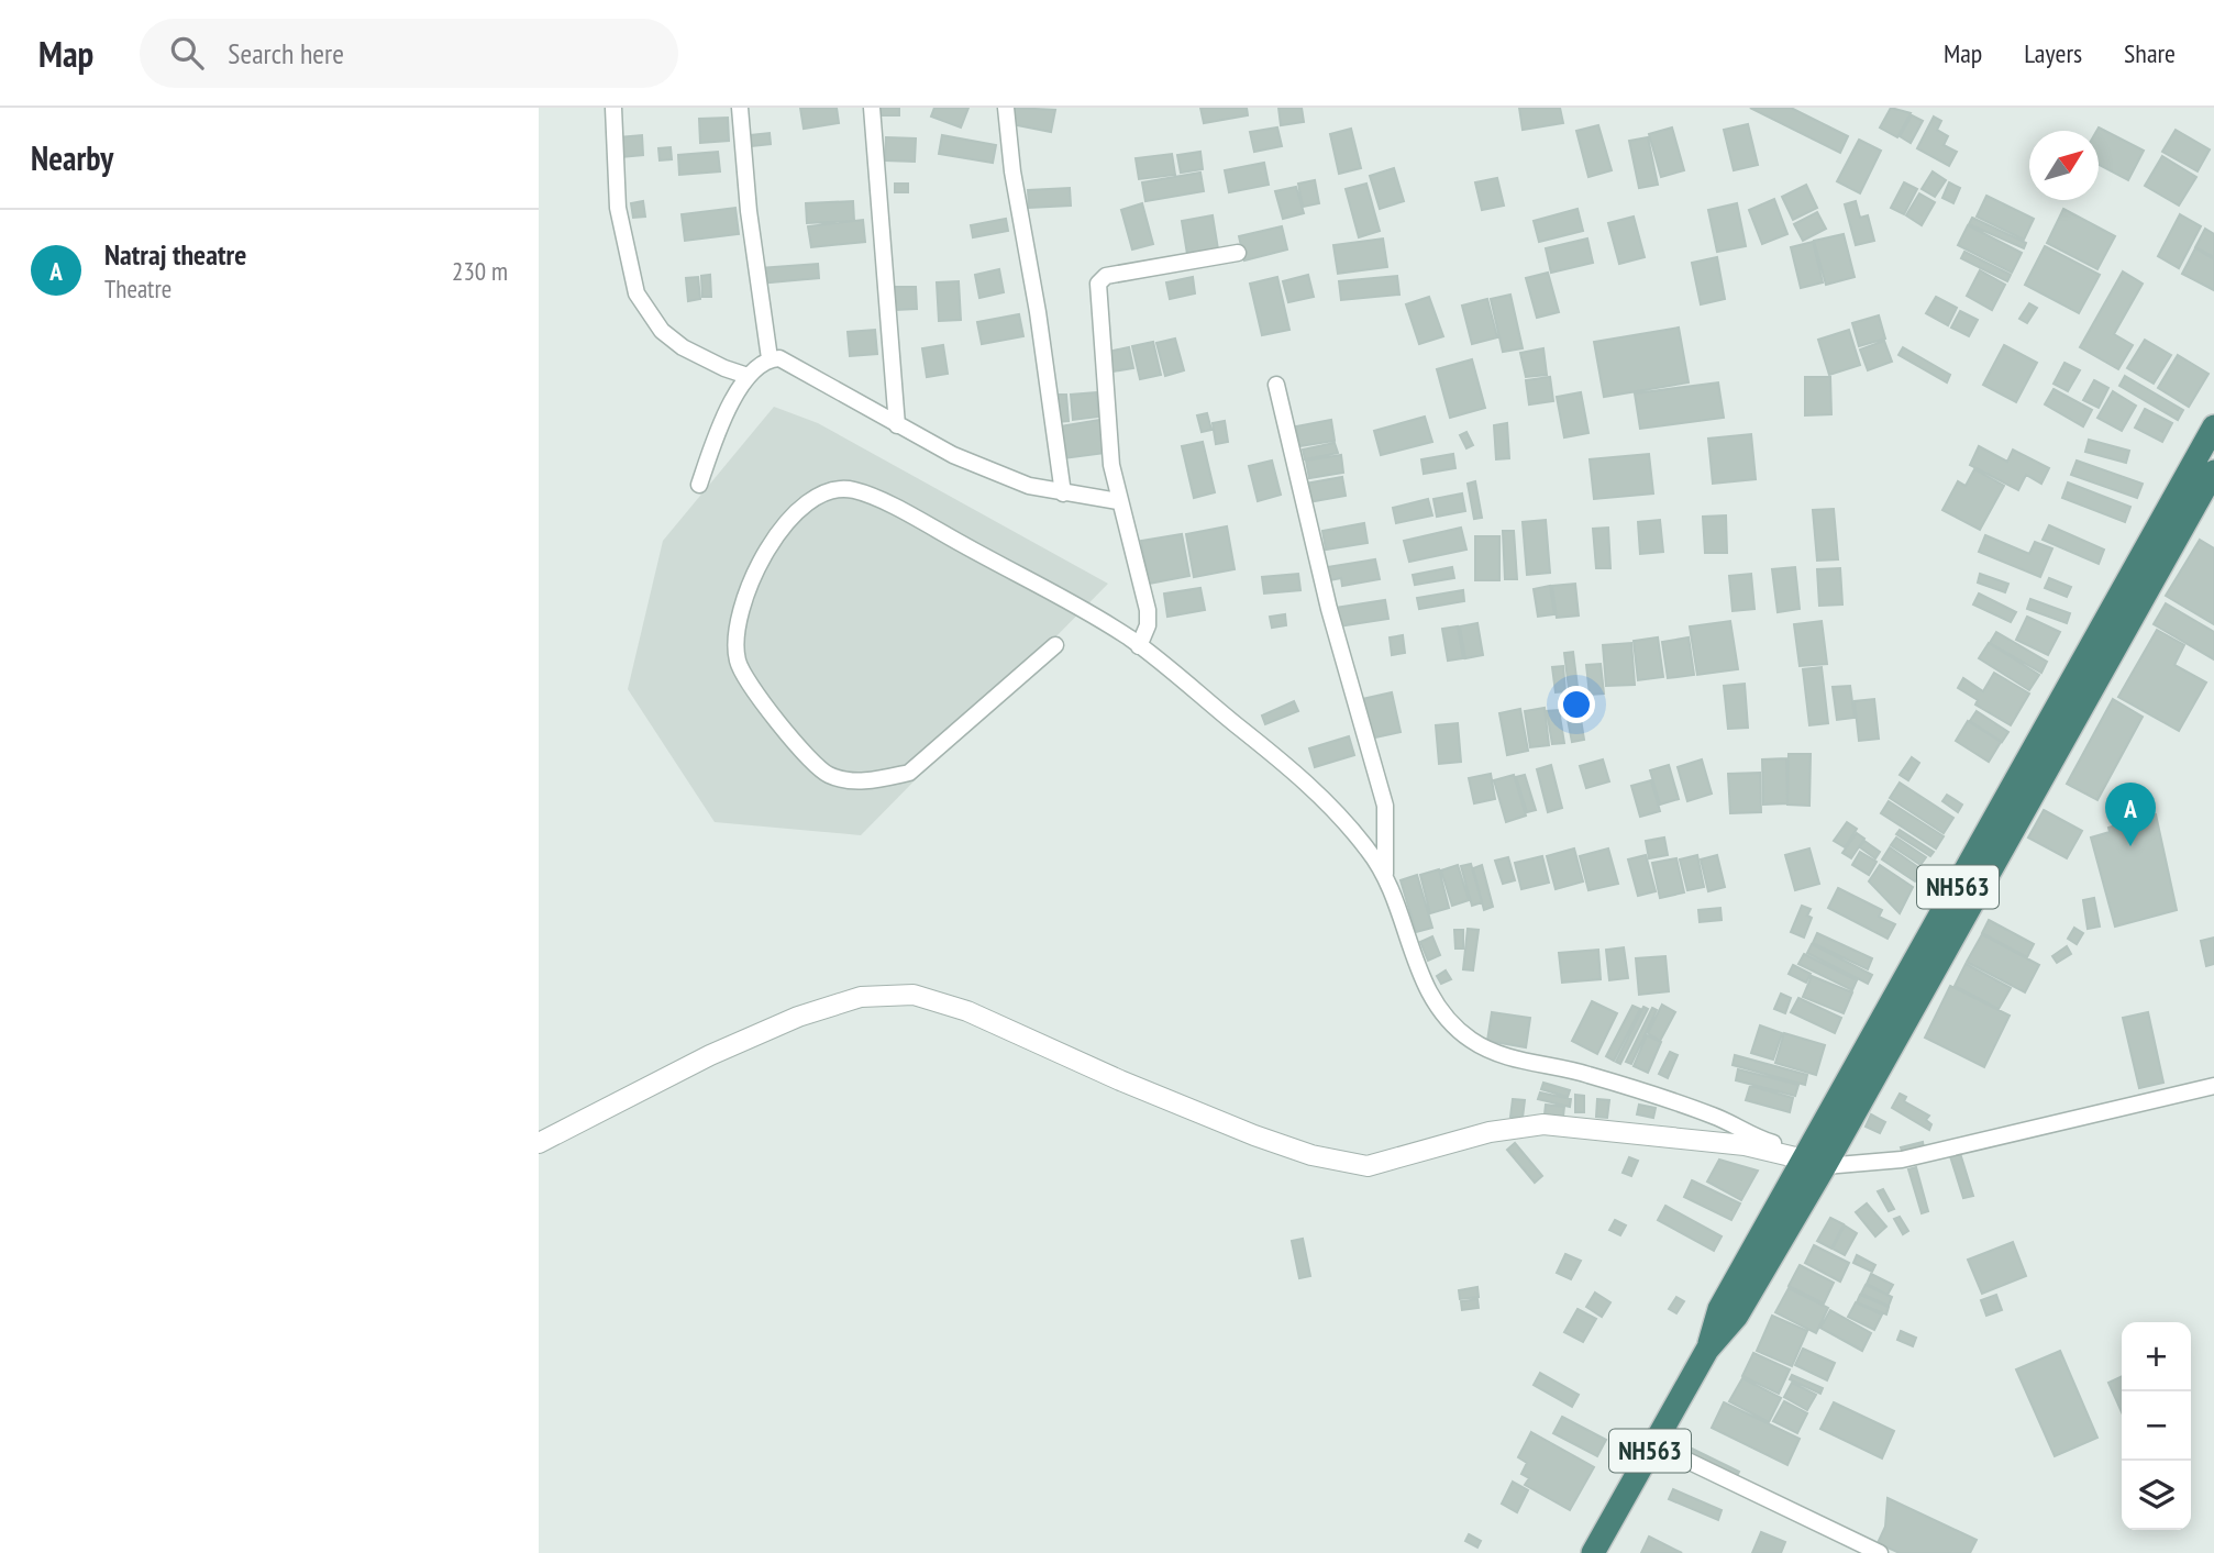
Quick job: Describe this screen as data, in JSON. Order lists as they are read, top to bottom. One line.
{"streets":{"highway":["NH563"]},"north":"top right","page":{"header":"Map","search":"Search here","nav":["Map","Layers","Share"],"heading":"Nearby","list":[{"mark":"A","name":"Natraj theatre","note":"Theatre","value":"230 m"}],"pins":"A","map_buttons":["+","−"]}}
